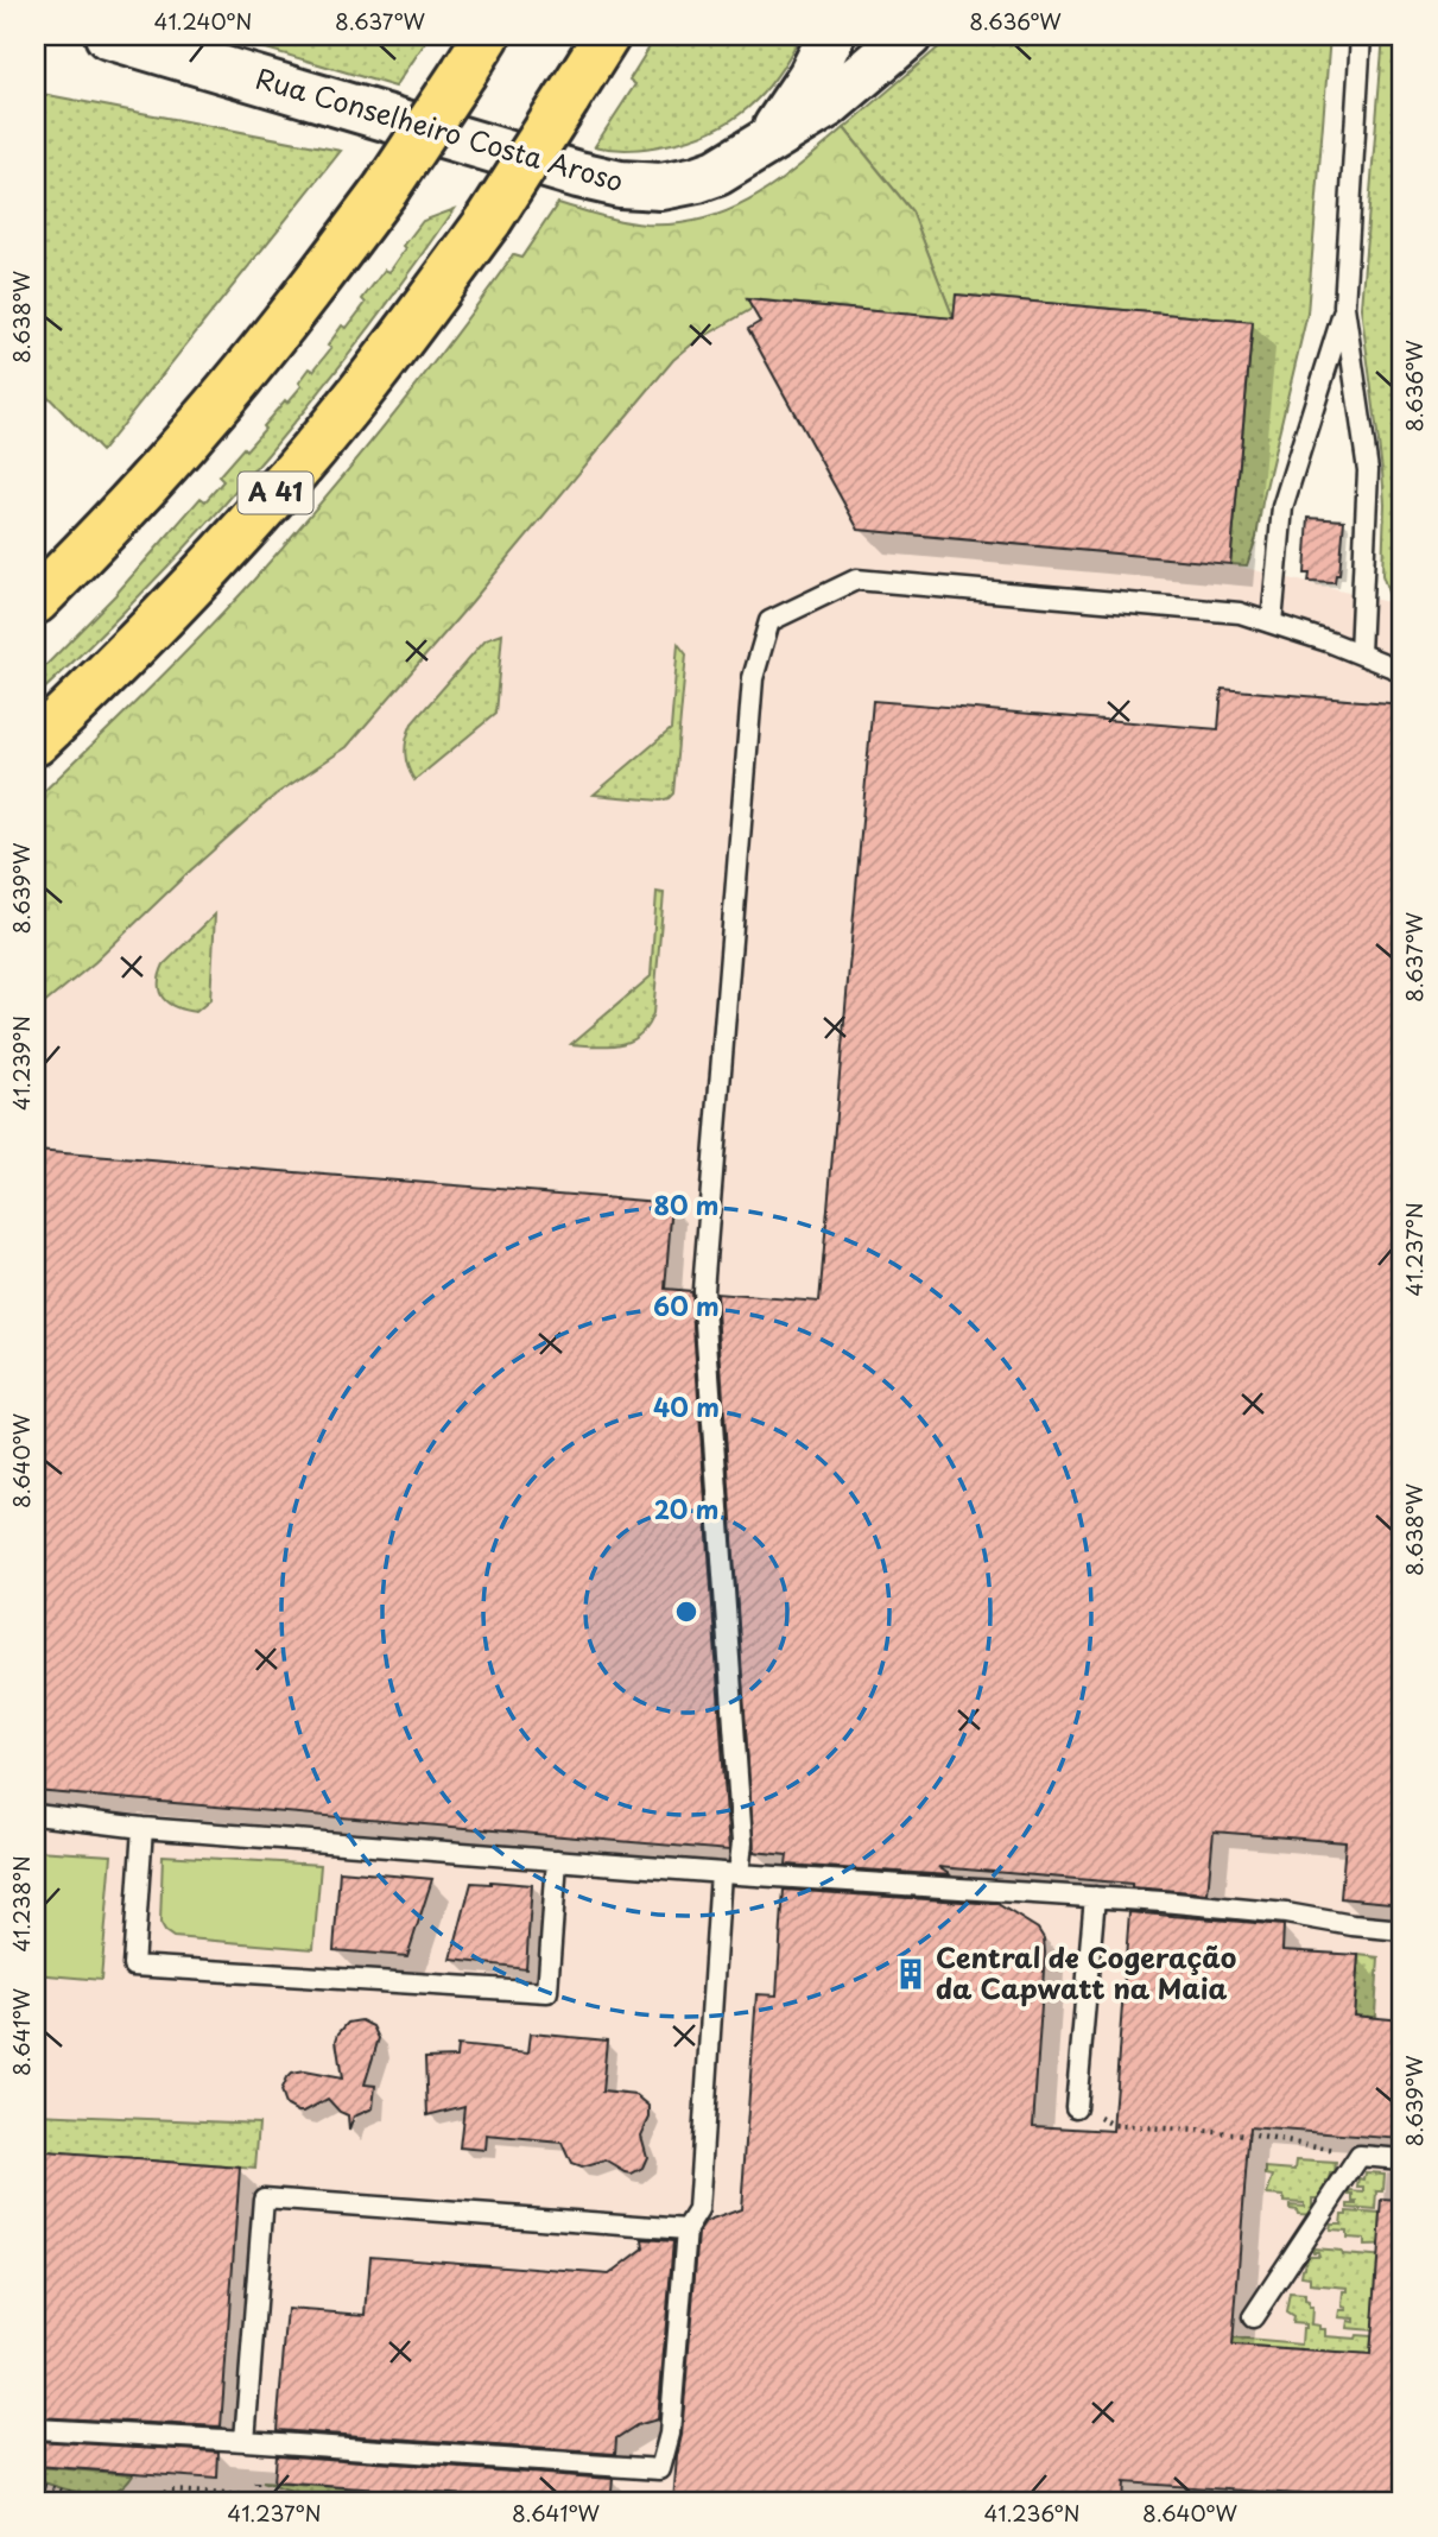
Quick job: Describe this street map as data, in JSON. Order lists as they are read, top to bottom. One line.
{"streets":{"highway":["A 41"],"main road":["Rua Conselheiro Costa Aroso"]},"places":{"building":["Central de Cogeração da Capwatt na Maia"]},"coordinates":["41.240°N","8.637°W","8.636°W","8.638°W","8.639°W","41.239°N","41.237°N","8.640°W","41.238°N","8.641°W","41.236°N"],"rings":["80 m","60 m","40 m","20 m"]}
